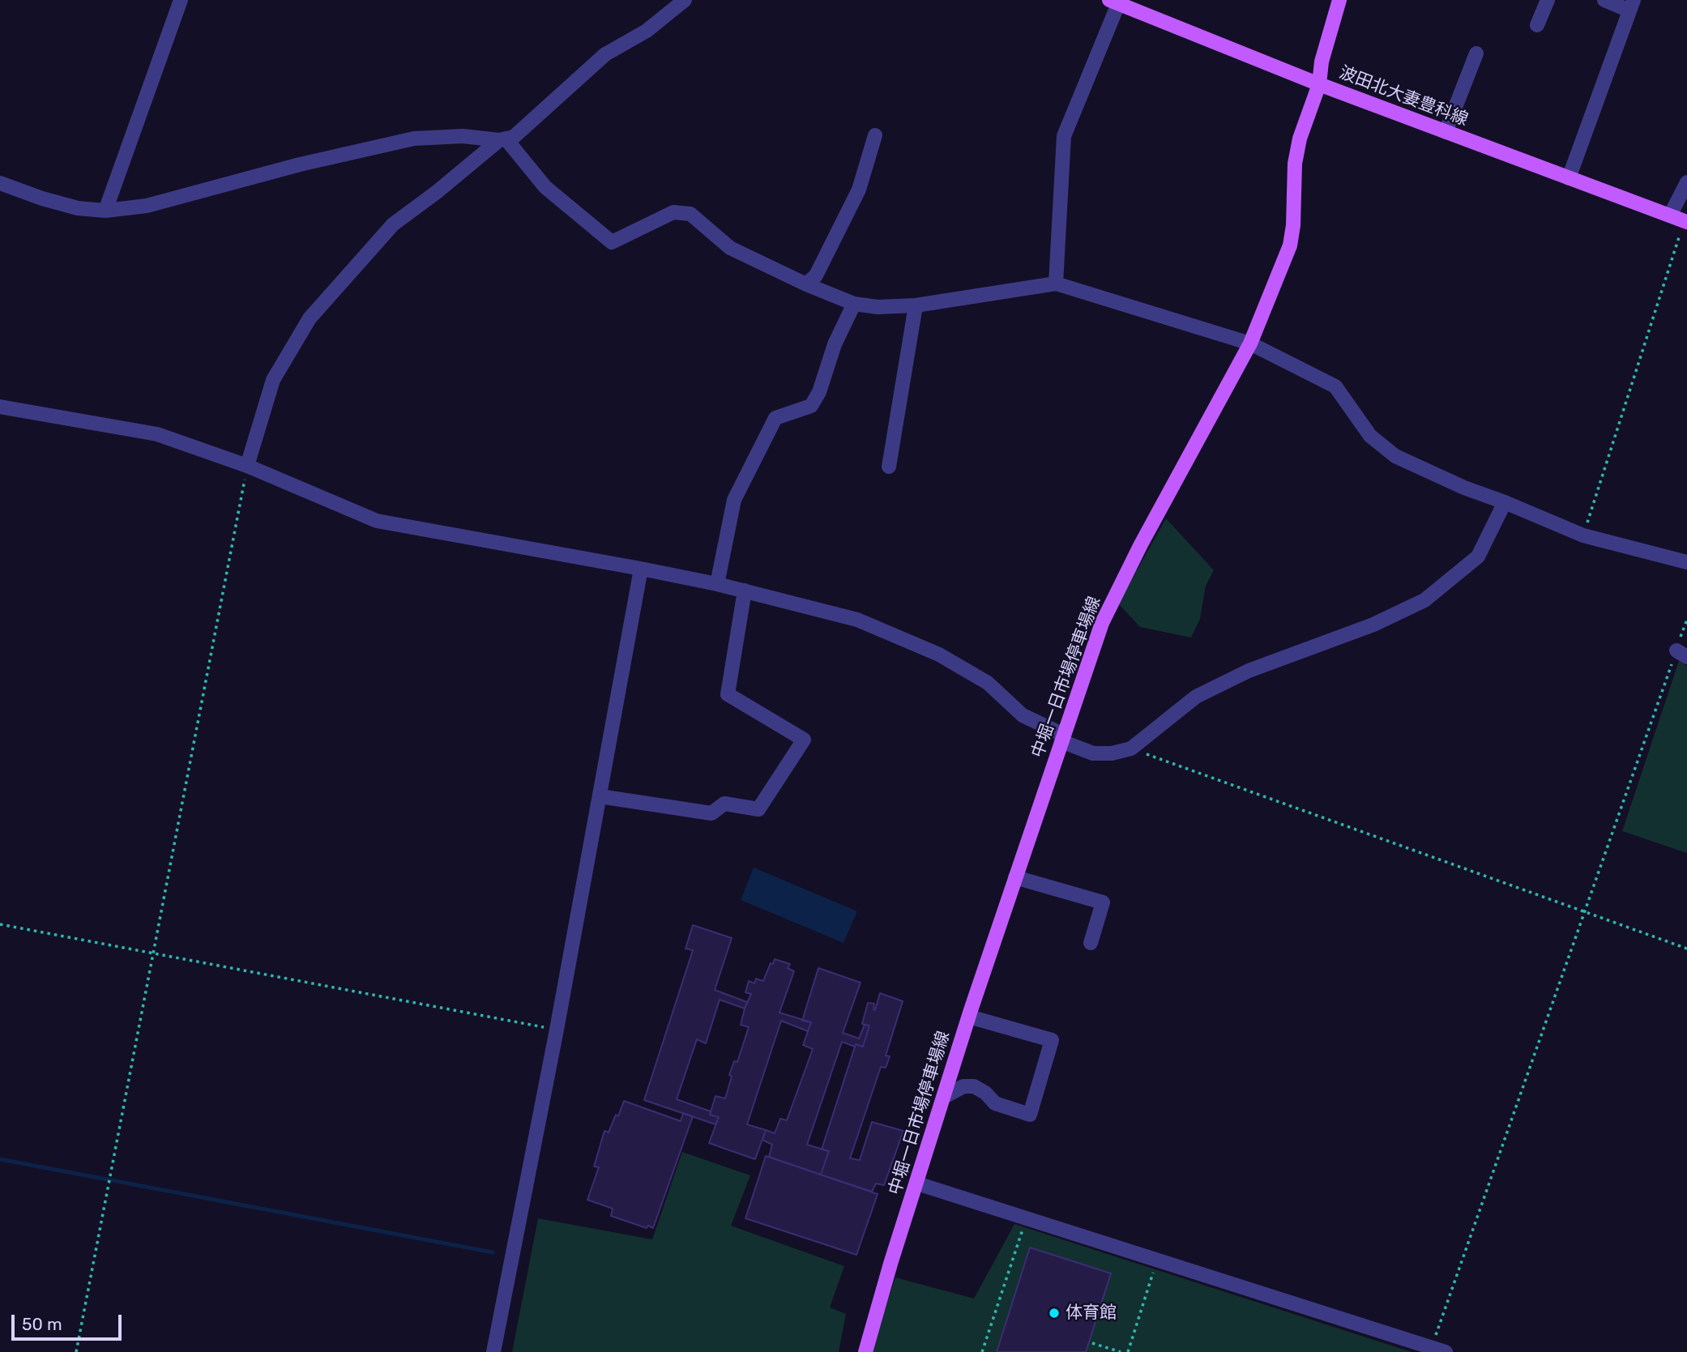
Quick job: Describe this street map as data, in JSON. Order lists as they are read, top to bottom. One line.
{"streets":{"main road":["波田北大妻豊科線","中堀一日市場停車場線"]},"crossings":[["波田北大妻豊科線","中堀一日市場停車場線"]],"places":["体育館"],"scale_bar":"50 m"}
